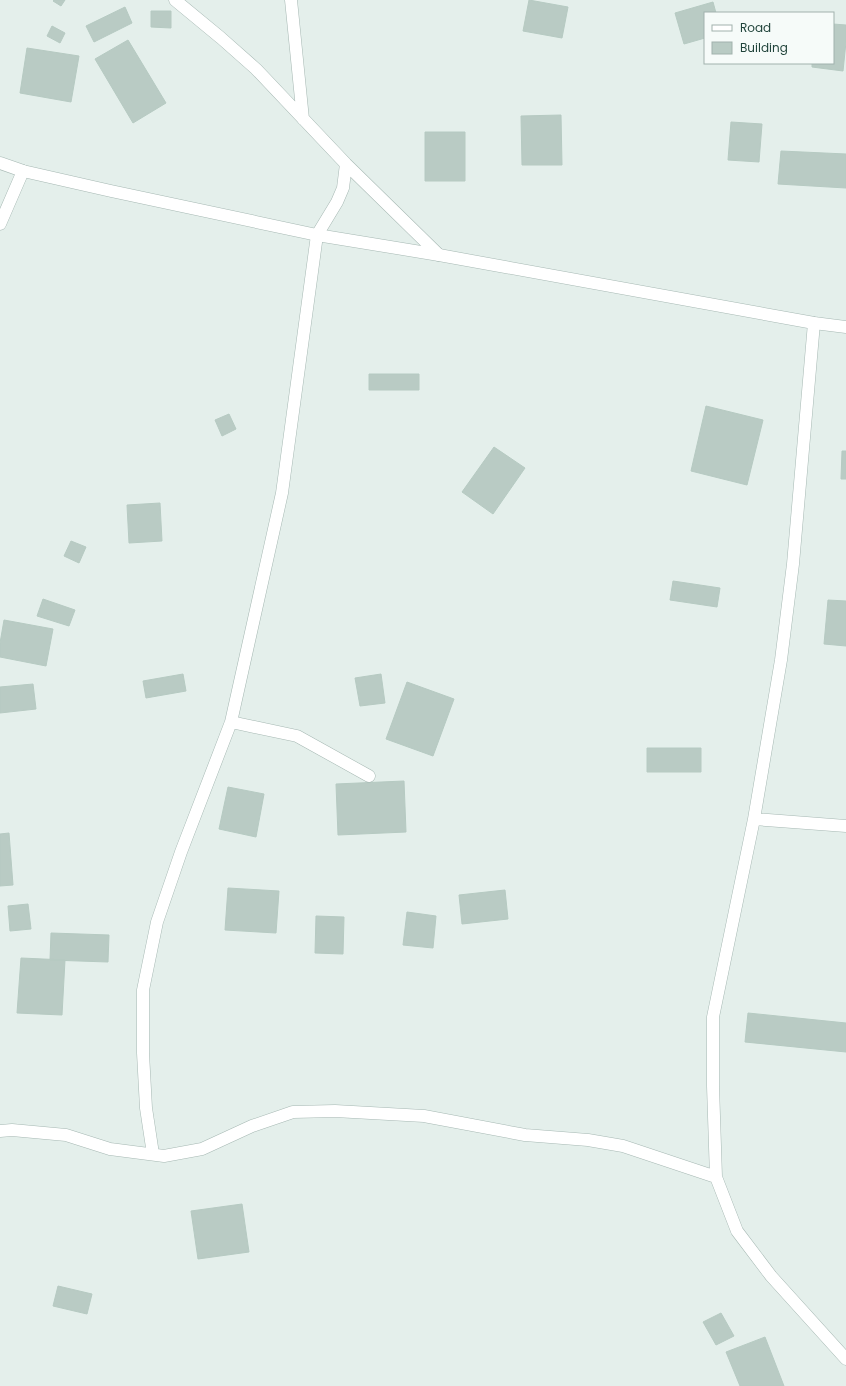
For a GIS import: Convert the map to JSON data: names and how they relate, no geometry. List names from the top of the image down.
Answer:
{
  "legend": ["Road", "Building"]
}
